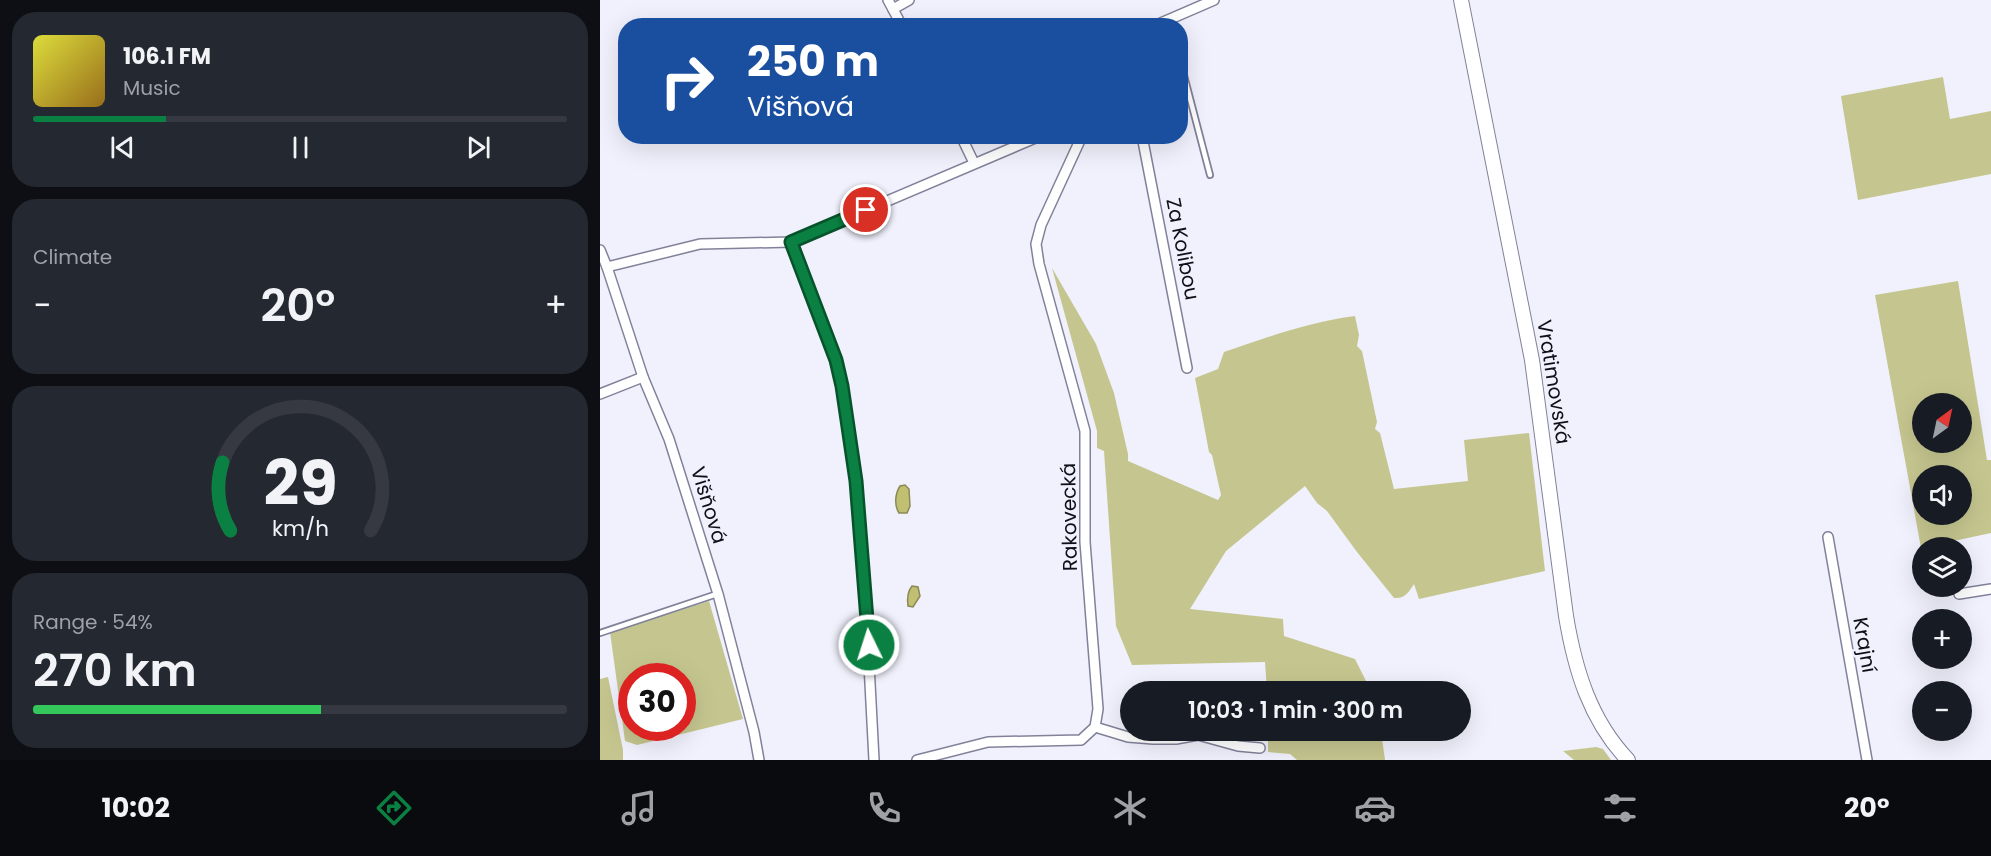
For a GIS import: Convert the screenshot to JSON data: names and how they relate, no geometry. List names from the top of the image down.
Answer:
{
  "streets": {
    "main road": ["Vratimovská"],
    "street": [
      "Za Kolibou",
      "Višňová",
      "Rakovecká",
      "Krajní"
    ]
  },
  "north": "top right",
  "page": {
    "turn": ["250 m", "Višňová"],
    "song": ["106.1 FM", "Music"],
    "tile": [
      "Climate",
      ["Range · 54%", "270 km"]
    ],
    "heat": ["−", "20°", "+"],
    "map_buttons": ["+", "−"],
    "limit": "30",
    "trip": "10:03 · 1 min · 300 m",
    "tabs": ["10:02", "20°"],
    "gauge": ["29", "km/h"]
  }
}
